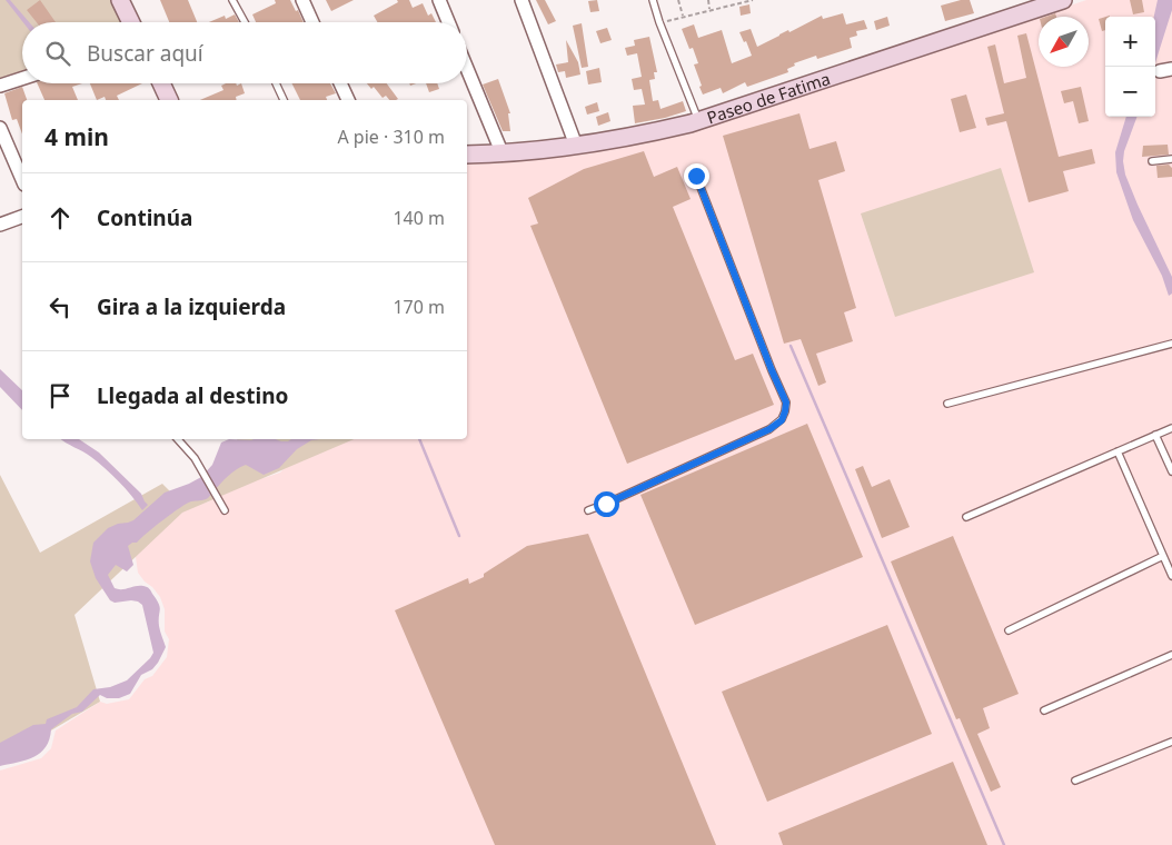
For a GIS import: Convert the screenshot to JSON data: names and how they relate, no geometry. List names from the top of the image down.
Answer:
{
  "streets": {
    "street": ["Paseo de Fatima"]
  },
  "north": "bottom left",
  "page": {
    "map_buttons": ["+", "−"],
    "search": "Buscar aquí",
    "heading": ["4 min", "A pie · 310 m"],
    "list": [
      ["Continúa", "140 m"],
      ["Gira a la izquierda", "170 m"],
      "Llegada al destino"
    ]
  }
}
